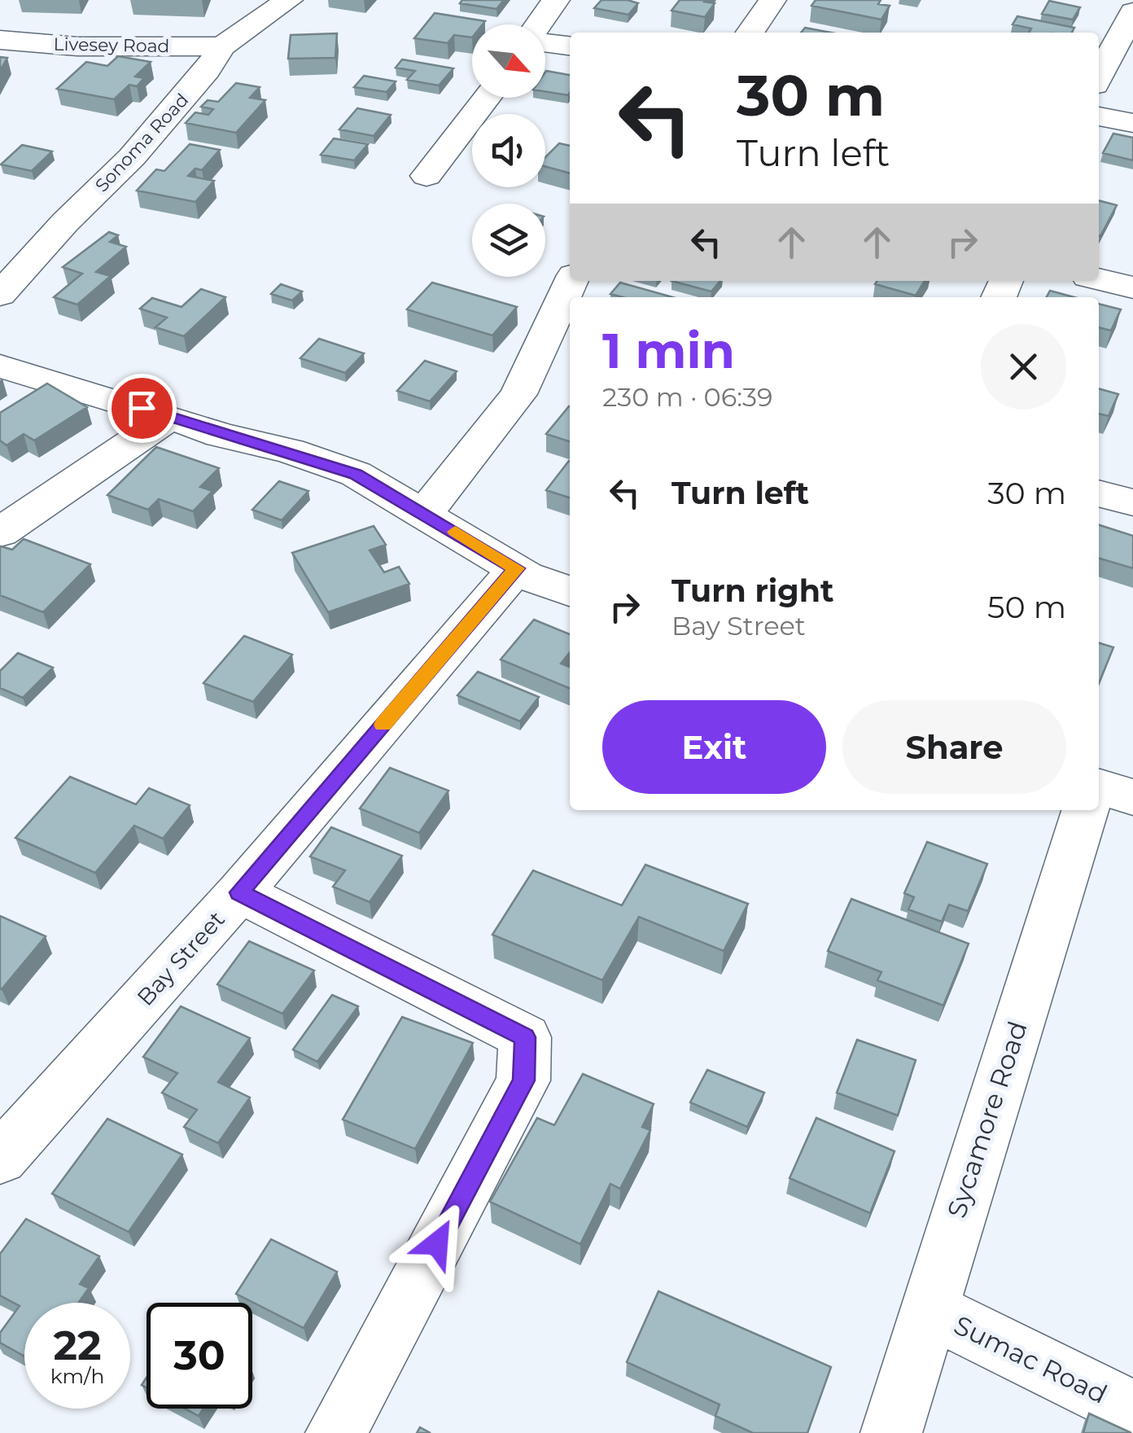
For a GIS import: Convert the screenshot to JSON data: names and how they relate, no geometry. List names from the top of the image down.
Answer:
{
  "streets": {
    "street": [
      "Livesey Road",
      "Sonoma Road",
      "Bay Street",
      "Sycamore Road",
      "Sumac Road"
    ]
  },
  "crossings": [
    ["Livesey Road", "Sonoma Road"],
    ["Sycamore Road", "Sumac Road"]
  ],
  "north": "bottom right",
  "page": {
    "turn": ["30 m", "Turn left"],
    "heading": ["1 min", "230 m · 06:39"],
    "list": [
      {
        "name": "Turn left",
        "value": "30 m"
      },
      {
        "name": "Turn right",
        "note": "Bay Street",
        "value": "50 m"
      }
    ],
    "buttons": ["Exit", "Share"],
    "speed": "22 km/h",
    "limit": "30"
  }
}
